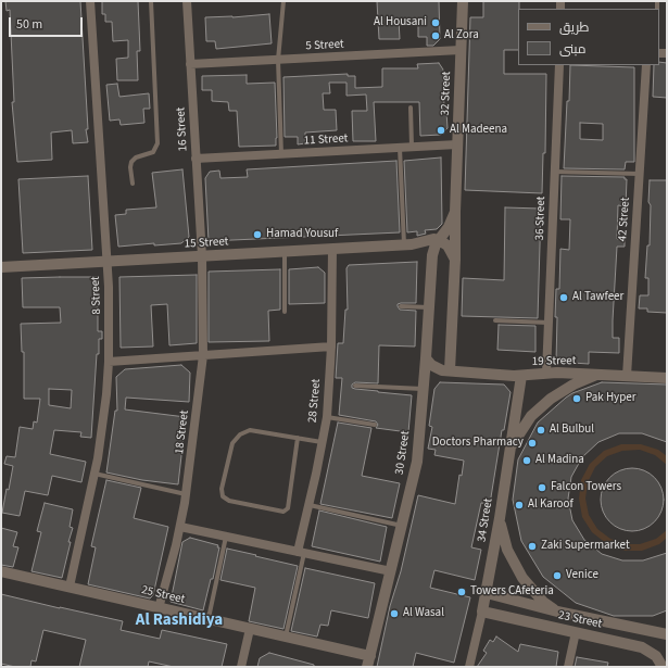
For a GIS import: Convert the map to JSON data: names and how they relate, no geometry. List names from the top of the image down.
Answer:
{
  "streets": {
    "street": [
      "5 Street",
      "32 Street",
      "16 Street",
      "11 Street",
      "36 Street",
      "42 Street",
      "15 Street",
      "8 Street",
      "19 Street",
      "28 Street",
      "18 Street",
      "30 Street",
      "34 Street",
      "25 Street",
      "23 Street"
    ]
  },
  "crossings": [
    ["5 Street", "32 Street"],
    ["5 Street", "16 Street"],
    ["32 Street", "11 Street"],
    ["32 Street", "15 Street"],
    ["32 Street", "30 Street"],
    ["16 Street", "11 Street"],
    ["16 Street", "15 Street"],
    ["16 Street", "18 Street"],
    ["36 Street", "19 Street"],
    ["42 Street", "19 Street"],
    ["15 Street", "8 Street"],
    ["15 Street", "28 Street"],
    ["15 Street", "18 Street"],
    ["15 Street", "30 Street"],
    ["8 Street", "25 Street"],
    ["19 Street", "34 Street"],
    ["18 Street", "25 Street"],
    ["30 Street", "25 Street"],
    ["34 Street", "23 Street"]
  ],
  "districts": ["Al Rashidiya"],
  "places": [
    "Al Housani",
    "Al Zora",
    "Al Madeena",
    "Hamad Yousuf",
    "Al Tawfeer",
    "Pak Hyper",
    "Al Bulbul",
    "Doctors Pharmacy",
    "Al Madina",
    "Falcon Towers",
    "Al Karoof",
    "Zaki Supermarket",
    "Venice",
    "Towers CAfeteria",
    "Al Wasal"
  ],
  "legend": ["طريق", "مبنى"],
  "scale_bar": "50 m"
}
